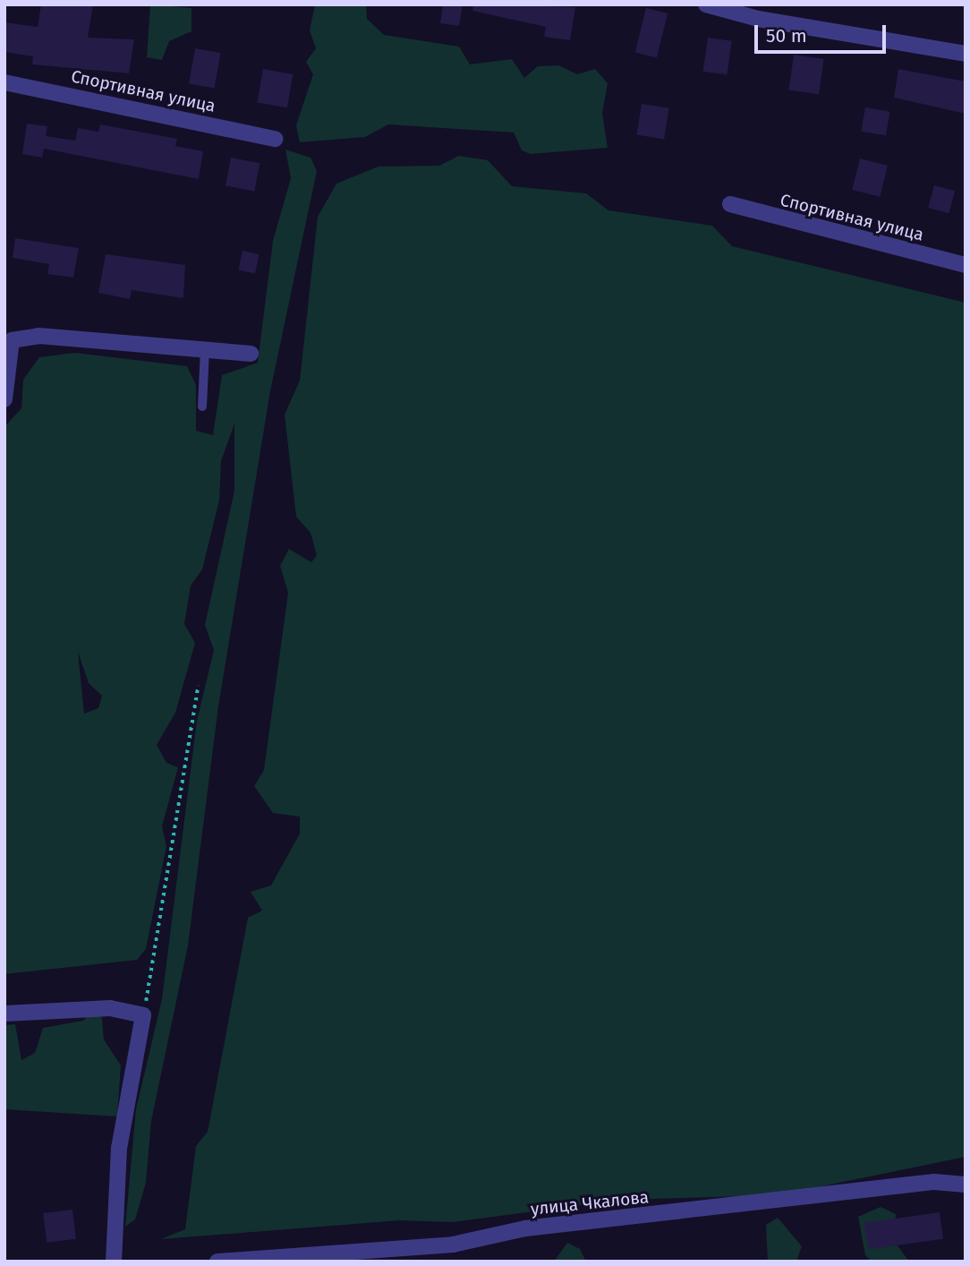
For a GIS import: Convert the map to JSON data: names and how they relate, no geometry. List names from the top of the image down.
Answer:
{
  "streets": {
    "street": ["Спортивная улица", "улица Чкалова"]
  },
  "scale_bar": "50 m"
}
